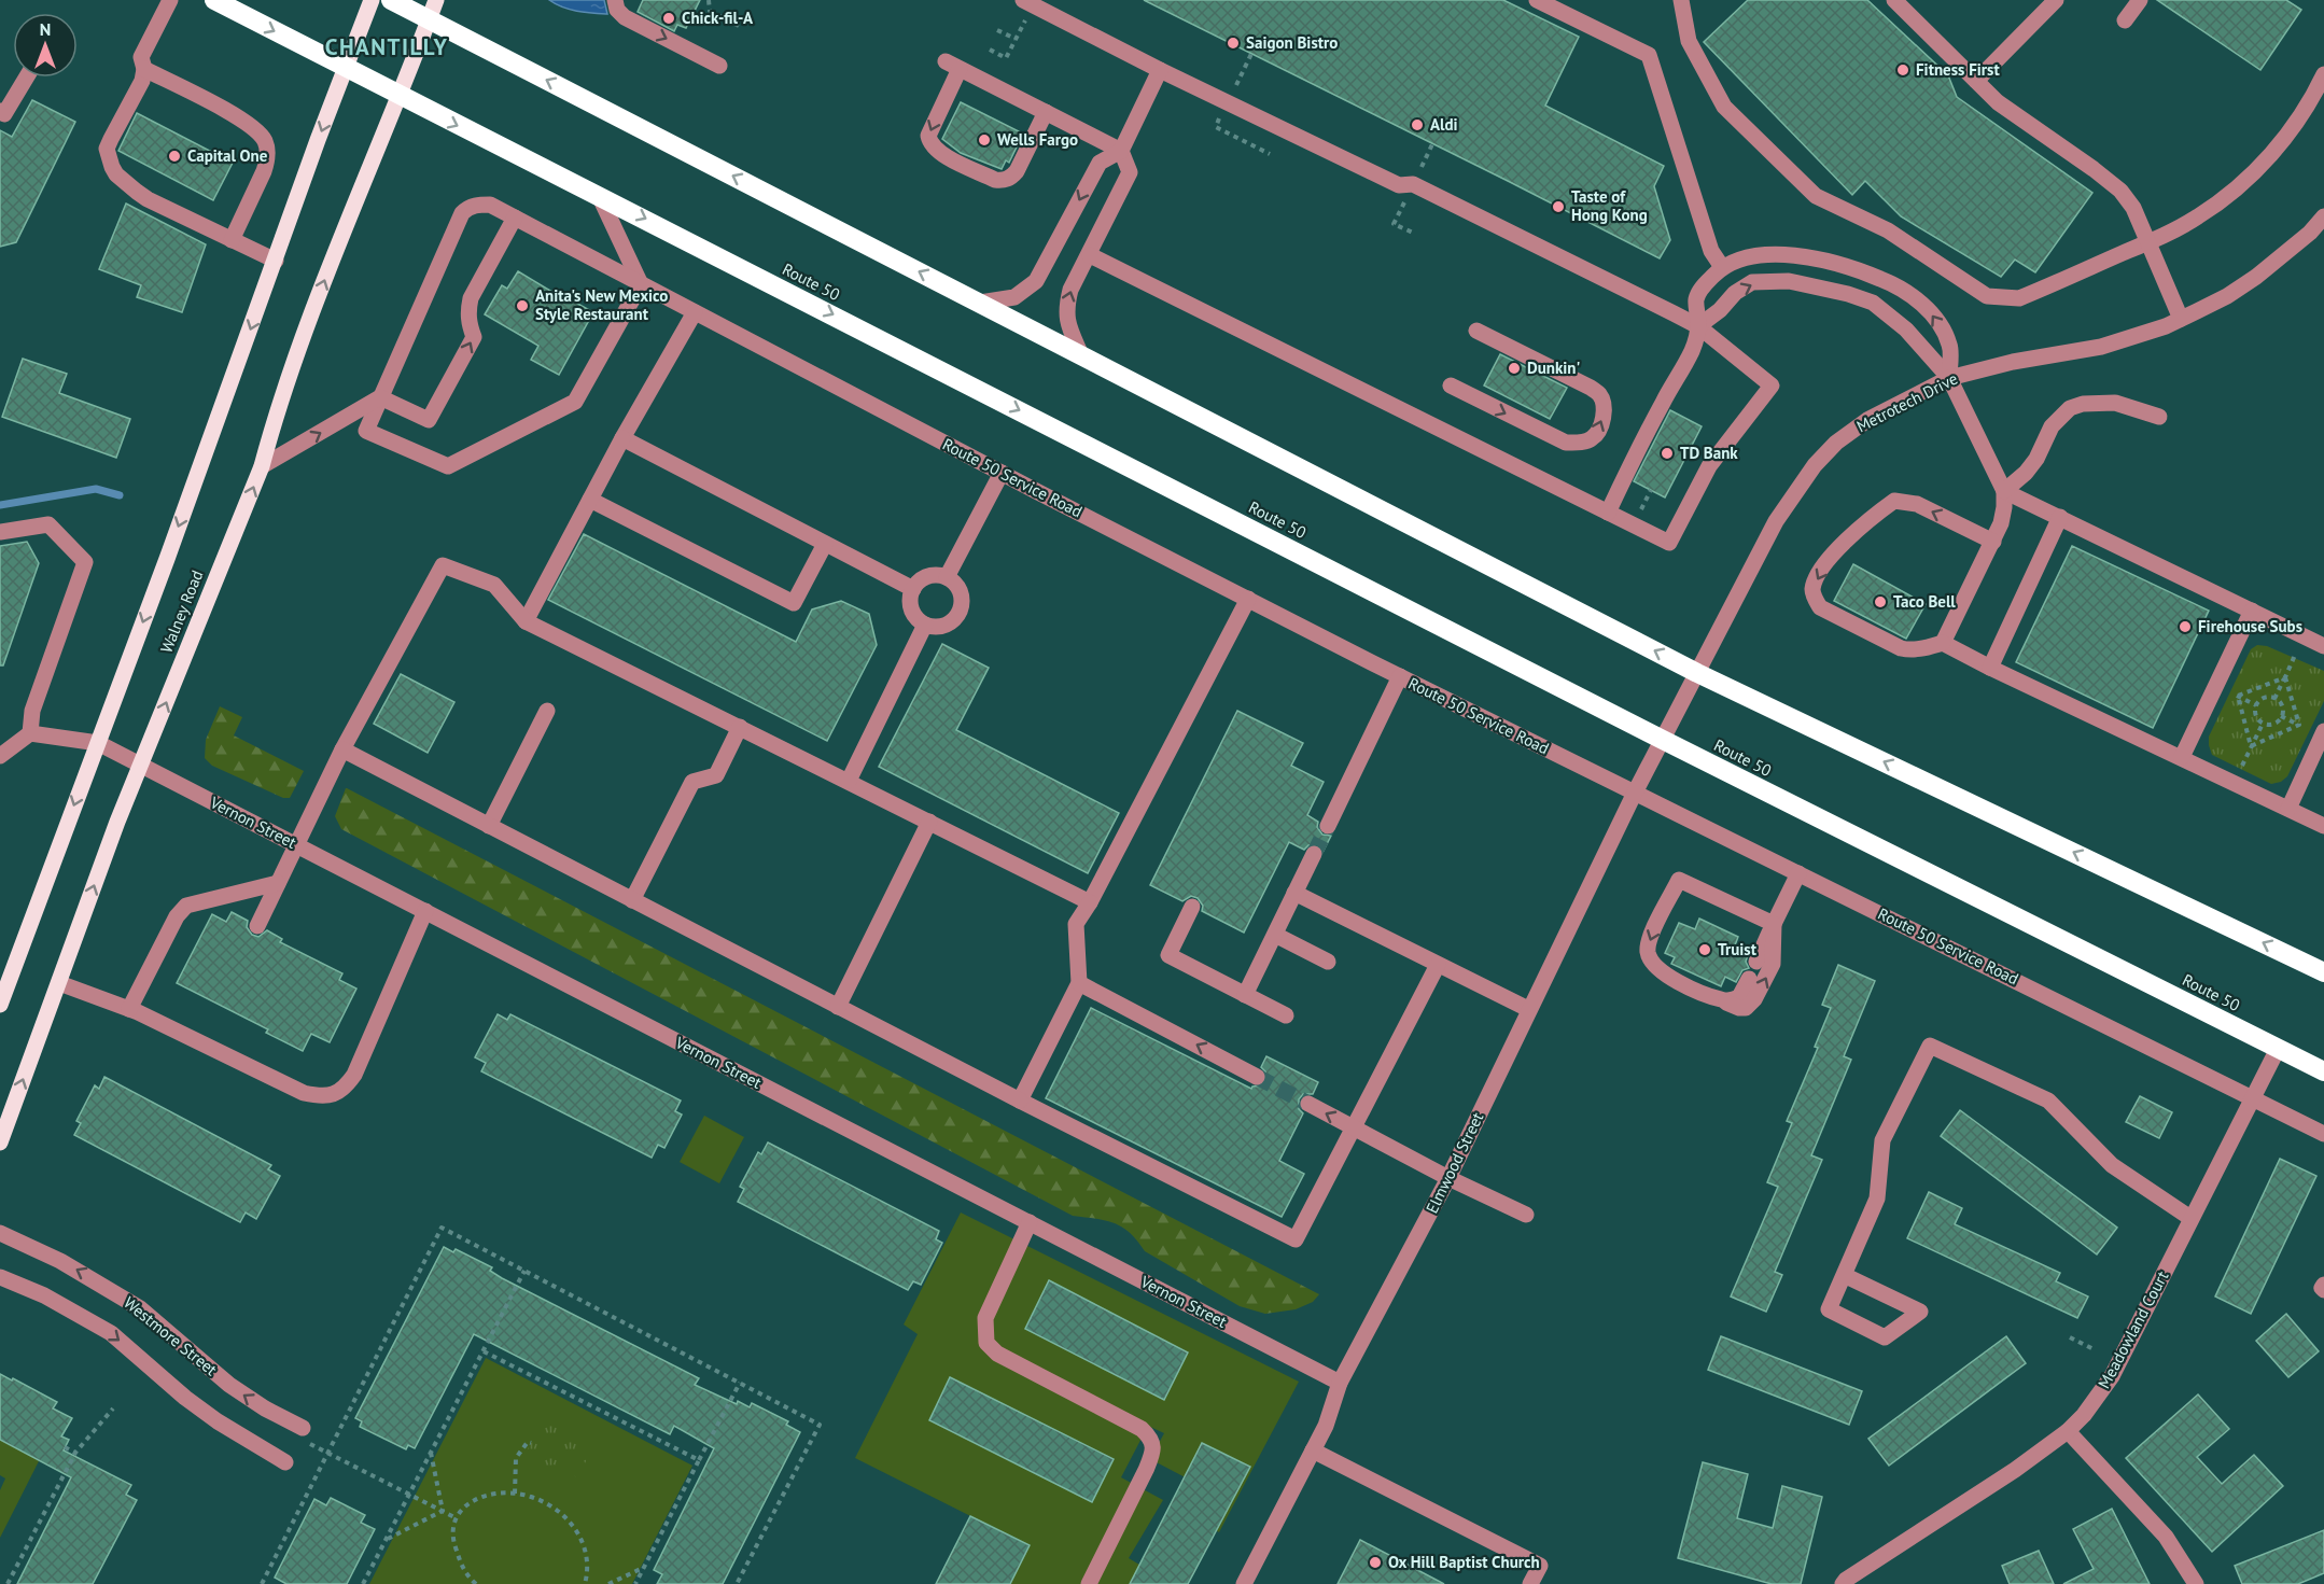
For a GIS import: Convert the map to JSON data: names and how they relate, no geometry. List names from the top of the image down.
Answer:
{
  "streets": {
    "highway": ["Route 50"],
    "main road": ["Walney Road"],
    "street": [
      "Metrotech Drive",
      "Route 50 Service Road",
      "Vernon Street",
      "Elmwood Street",
      "Meadowland Court",
      "Westmore Street"
    ]
  },
  "crossings": [
    ["Route 50", "Metrotech Drive"],
    ["Route 50", "Walney Road"],
    ["Route 50", "Elmwood Street"],
    ["Route 50", "Meadowland Court"],
    ["Metrotech Drive", "Elmwood Street"],
    ["Route 50 Service Road", "Elmwood Street"],
    ["Route 50 Service Road", "Meadowland Court"],
    ["Walney Road", "Vernon Street"],
    ["Vernon Street", "Elmwood Street"]
  ],
  "districts": ["CHANTILLY"],
  "places": [
    "Chick-fil-A",
    "Saigon Bistro",
    "Fitness First",
    "Aldi",
    "Wells Fargo",
    "Capital One",
    "Taste of Hong Kong",
    "Anita's New Mexico Style Restaurant",
    "Dunkin'",
    "TD Bank",
    "Taco Bell",
    "Firehouse Subs",
    "Truist",
    "Ox Hill Baptist Church"
  ],
  "north": "top"
}
